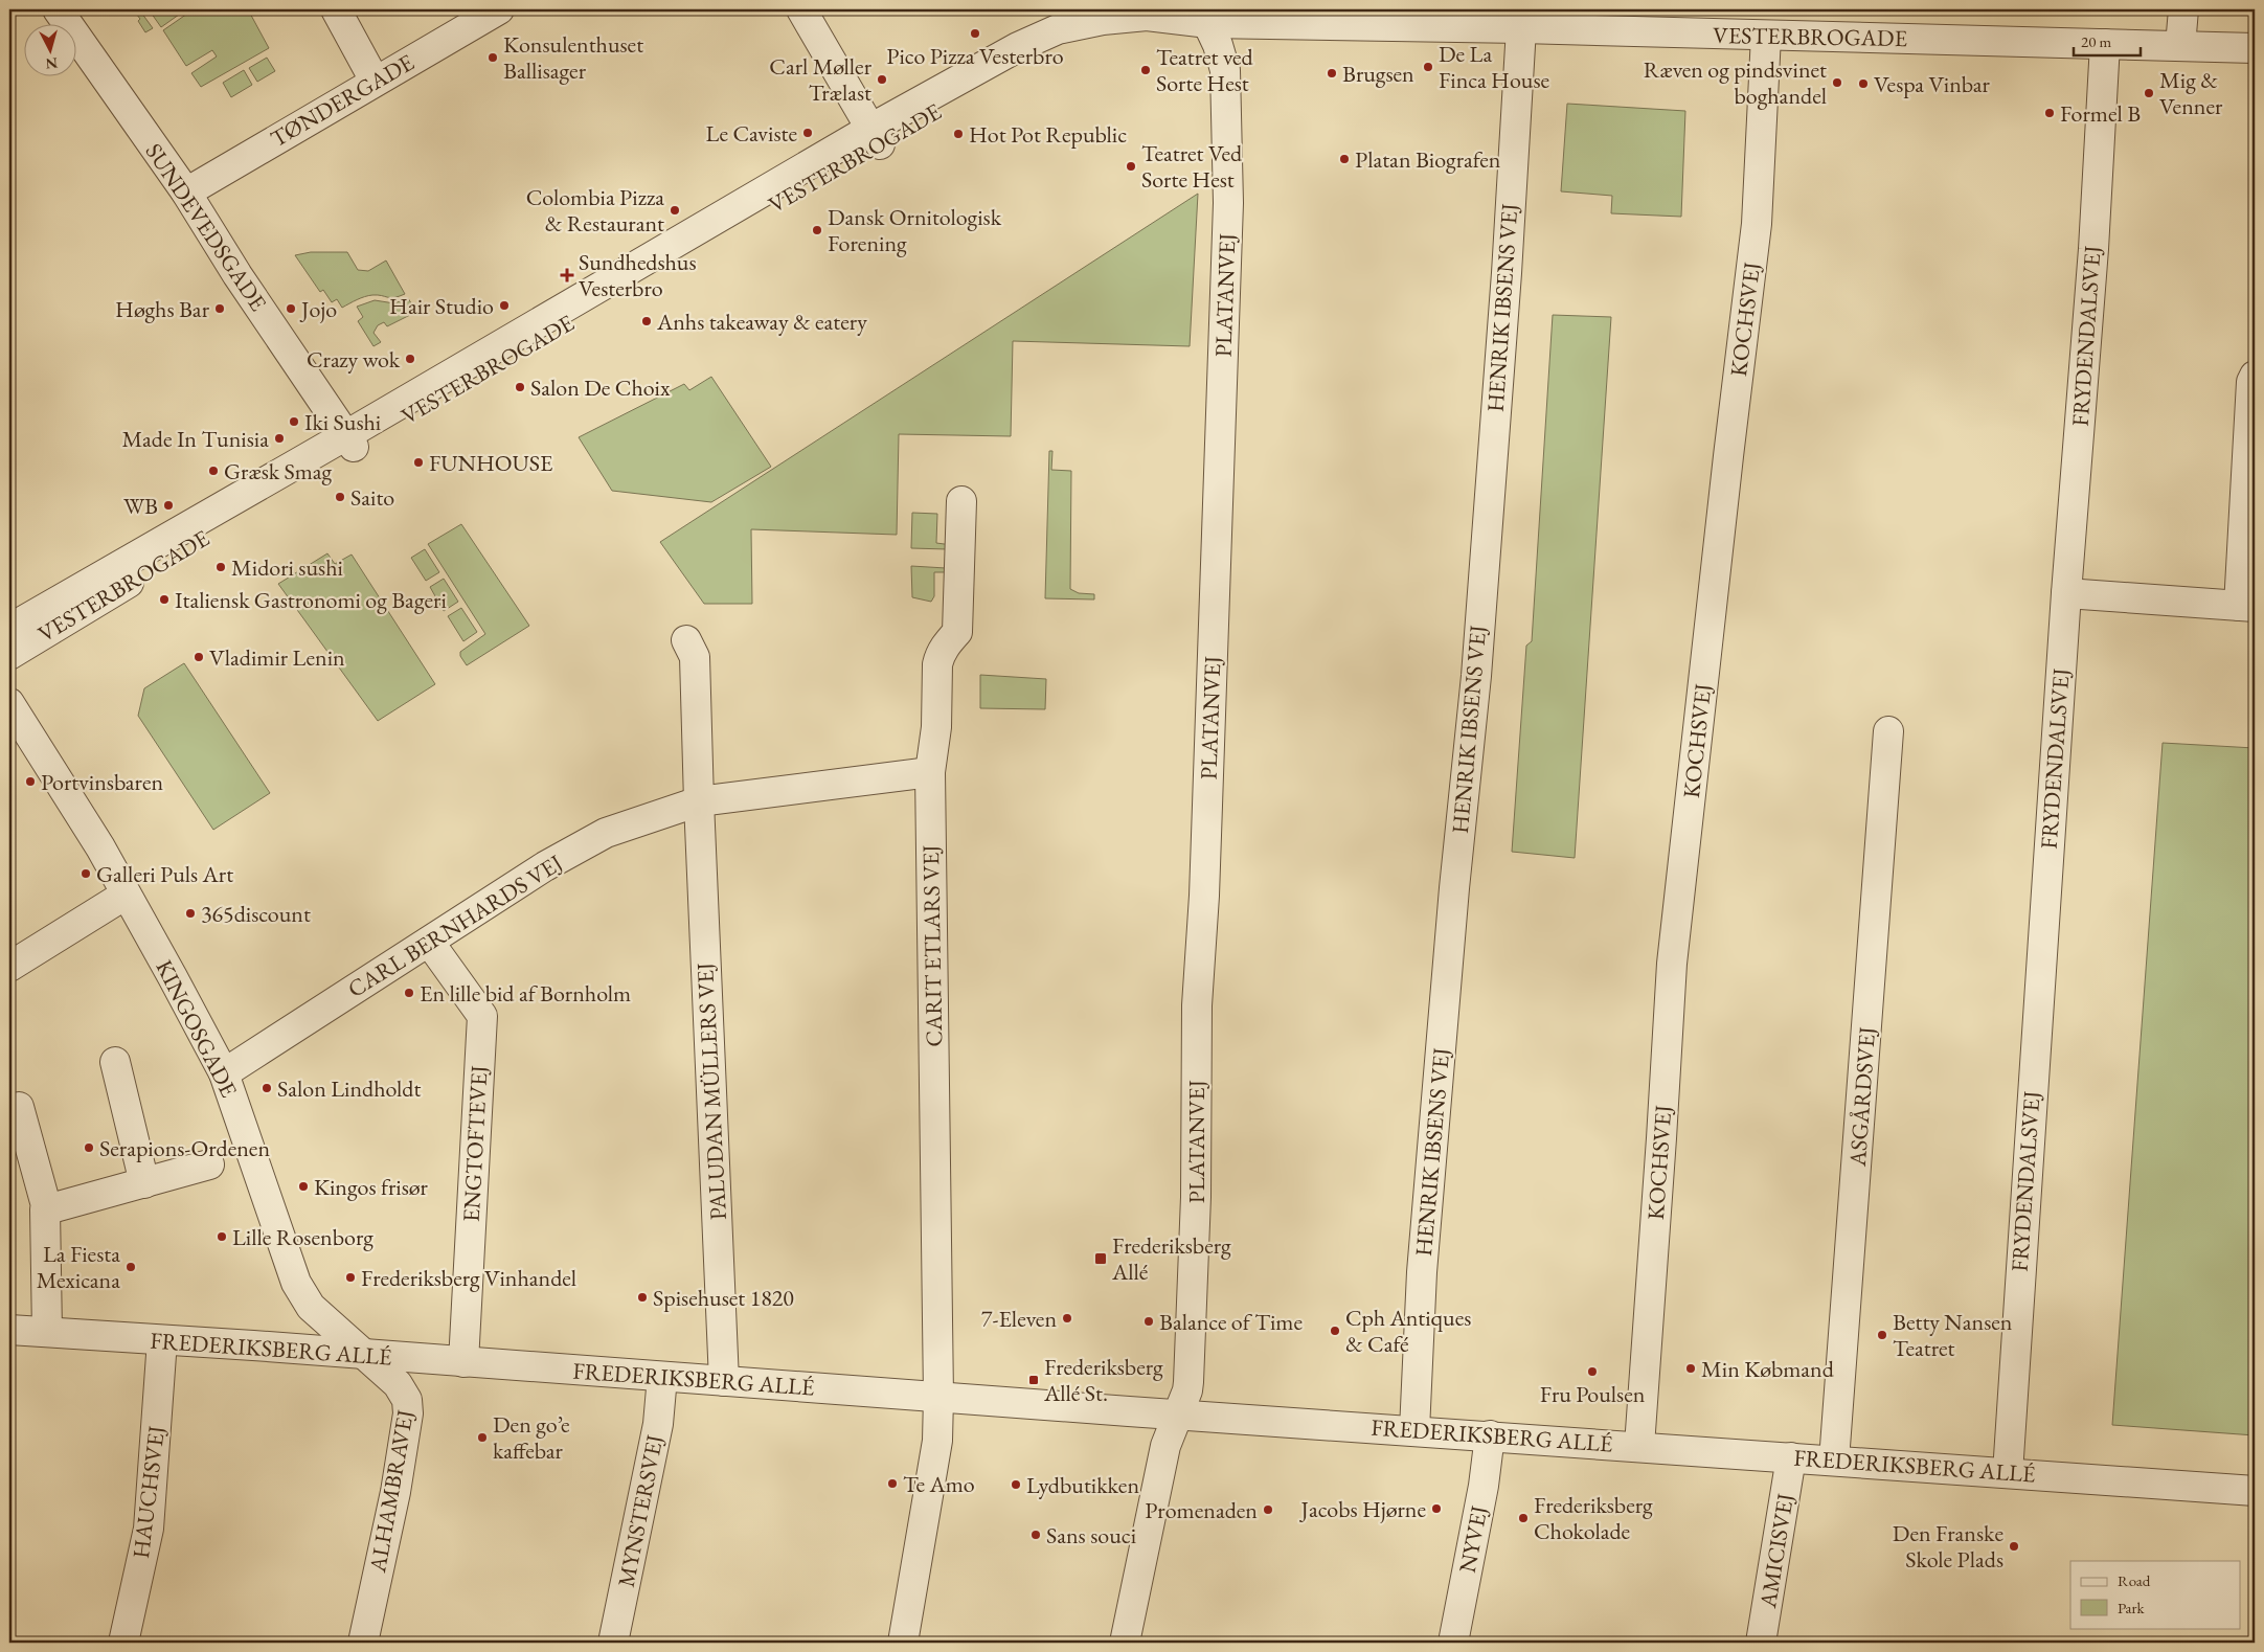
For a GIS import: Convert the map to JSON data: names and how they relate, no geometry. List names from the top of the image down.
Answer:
{
  "streets": {
    "street": [
      "VESTERBROGADE",
      "TØNDERGADE",
      "SUNDEVEDSGADE",
      "PLATANVEJ",
      "HENRIK IBSENS VEJ",
      "KOCHSVEJ",
      "FRYDENDALSVEJ",
      "CARL BERNHARDS VEJ",
      "CARIT ETLARS VEJ",
      "KINGOSGADE",
      "PALUDAN MÜLLERS VEJ",
      "ASGÅRDSVEJ",
      "ENGTOFTEVEJ",
      "FREDERIKSBERG ALLÉ",
      "ALHAMBRAVEJ",
      "HAUCHSVEJ",
      "MYNSTERSVEJ",
      "NYVEJ",
      "AMICISVEJ"
    ]
  },
  "crossings": [
    ["VESTERBROGADE", "SUNDEVEDSGADE"],
    ["VESTERBROGADE", "PLATANVEJ"],
    ["VESTERBROGADE", "HENRIK IBSENS VEJ"],
    ["VESTERBROGADE", "KOCHSVEJ"],
    ["VESTERBROGADE", "FRYDENDALSVEJ"],
    ["TØNDERGADE", "SUNDEVEDSGADE"],
    ["PLATANVEJ", "FREDERIKSBERG ALLÉ"],
    ["HENRIK IBSENS VEJ", "FREDERIKSBERG ALLÉ"],
    ["KOCHSVEJ", "FREDERIKSBERG ALLÉ"],
    ["FRYDENDALSVEJ", "FREDERIKSBERG ALLÉ"],
    ["CARL BERNHARDS VEJ", "CARIT ETLARS VEJ"],
    ["CARL BERNHARDS VEJ", "KINGOSGADE"],
    ["CARL BERNHARDS VEJ", "PALUDAN MÜLLERS VEJ"],
    ["CARL BERNHARDS VEJ", "ENGTOFTEVEJ"],
    ["CARIT ETLARS VEJ", "FREDERIKSBERG ALLÉ"],
    ["KINGOSGADE", "FREDERIKSBERG ALLÉ"],
    ["KINGOSGADE", "ALHAMBRAVEJ"],
    ["PALUDAN MÜLLERS VEJ", "FREDERIKSBERG ALLÉ"],
    ["ASGÅRDSVEJ", "FREDERIKSBERG ALLÉ"],
    ["ENGTOFTEVEJ", "FREDERIKSBERG ALLÉ"],
    ["FREDERIKSBERG ALLÉ", "ALHAMBRAVEJ"],
    ["FREDERIKSBERG ALLÉ", "HAUCHSVEJ"],
    ["FREDERIKSBERG ALLÉ", "MYNSTERSVEJ"],
    ["FREDERIKSBERG ALLÉ", "NYVEJ"],
    ["FREDERIKSBERG ALLÉ", "AMICISVEJ"]
  ],
  "places": {
    "other": [
      "Pico Pizza Vesterbro",
      "Konsulenthuset Ballisager",
      "De La Finca House",
      "Teatret ved Sorte Hest",
      "Brugsen",
      "Carl Møller Trælast",
      "Ræven og pindsvinet boghandel",
      "Vespa Vinbar",
      "Mig & Venner",
      "Formel B",
      "Le Caviste",
      "Hot Pot Republic",
      "Platan Biografen",
      "Teatret Ved Sorte Hest",
      "Colombia Pizza & Restaurant",
      "Dansk Ornitologisk Forening",
      "Hair Studio",
      "Høghs Bar",
      "Jojo",
      "Anhs takeaway & eatery",
      "Crazy wok",
      "Salon De Choix",
      "Iki Sushi",
      "Made In Tunisia",
      "FUNHOUSE",
      "Græsk Smag",
      "Saito",
      "WB",
      "Midori sushi",
      "Italiensk Gastronomi og Bageri",
      "Vladimir Lenin",
      "Portvinsbaren",
      "Galleri Puls Art",
      "365discount",
      "En lille bid af Bornholm",
      "Salon Lindholdt",
      "Serapions-Ordenen",
      "Kingos frisør",
      "Lille Rosenborg",
      "La Fiesta Mexicana",
      "Frederiksberg Vinhandel",
      "Spisehuset 1820",
      "7-Eleven",
      "Balance of Time",
      "Cph Antiques & Café",
      "Betty Nansen Teatret",
      "Min Købmand",
      "Fru Poulsen",
      "Den go’e kaffebar",
      "Te Amo",
      "Lydbutikken",
      "Jacobs Hjørne",
      "Promenaden",
      "Frederiksberg Chokolade",
      "Sans souci",
      "Den Franske Skole Plads"
    ],
    "health": ["Sundhedshus Vesterbro"],
    "transit": ["Frederiksberg Allé", "Frederiksberg Allé St."]
  },
  "legend": ["Road", "Park"],
  "scale_bar": "20 m",
  "north": "bottom"
}
